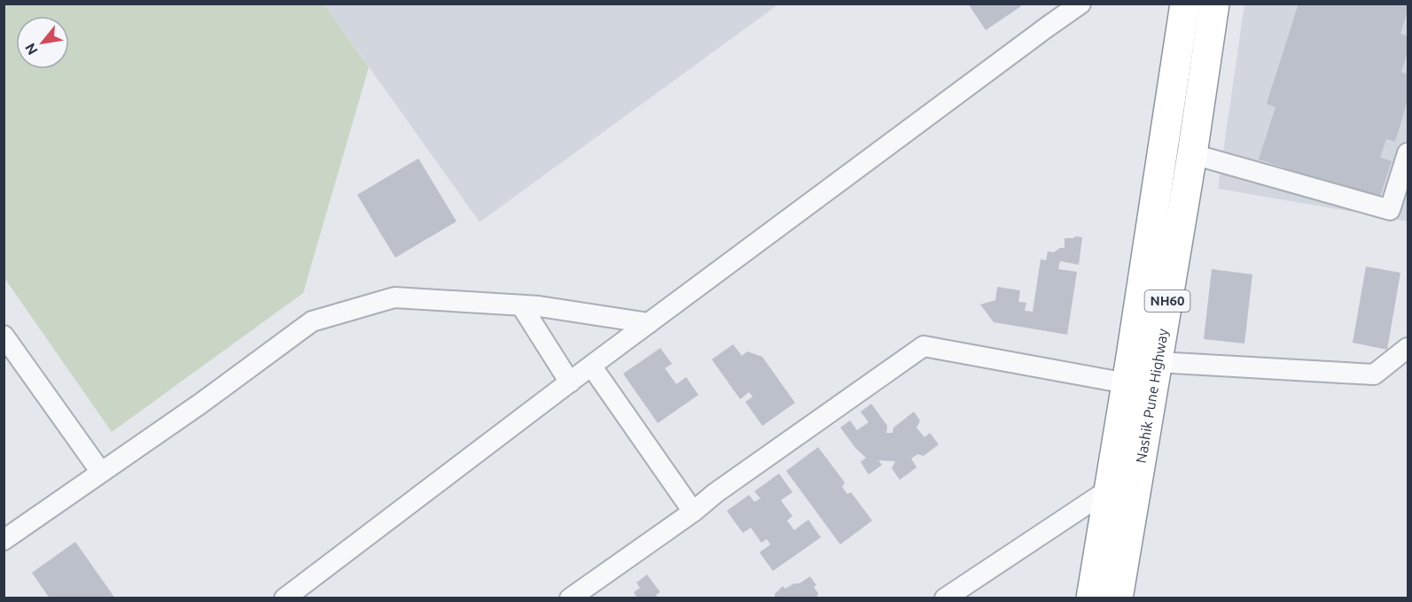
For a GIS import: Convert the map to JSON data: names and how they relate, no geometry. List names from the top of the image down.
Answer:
{
  "streets": {
    "highway": ["NH60", "Nashik Pune Highway"]
  },
  "north": "bottom left"
}
